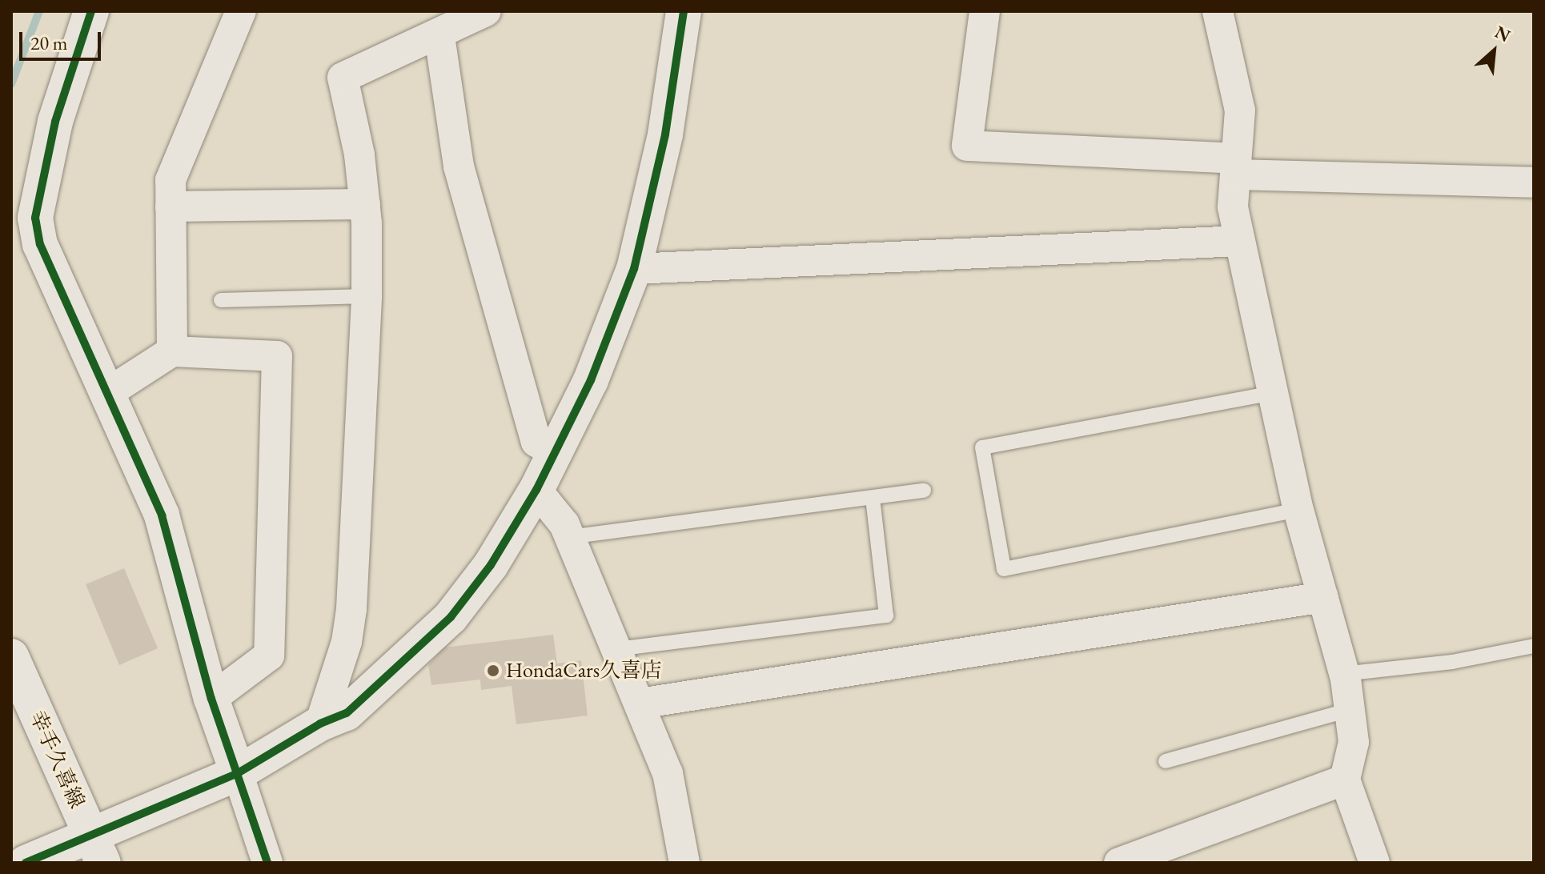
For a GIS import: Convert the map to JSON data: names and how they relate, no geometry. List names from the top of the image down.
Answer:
{
  "streets": {
    "street": ["幸手久喜線"]
  },
  "places": ["HondaCars久喜店"],
  "scale_bar": "20 m",
  "north": "top right"
}
